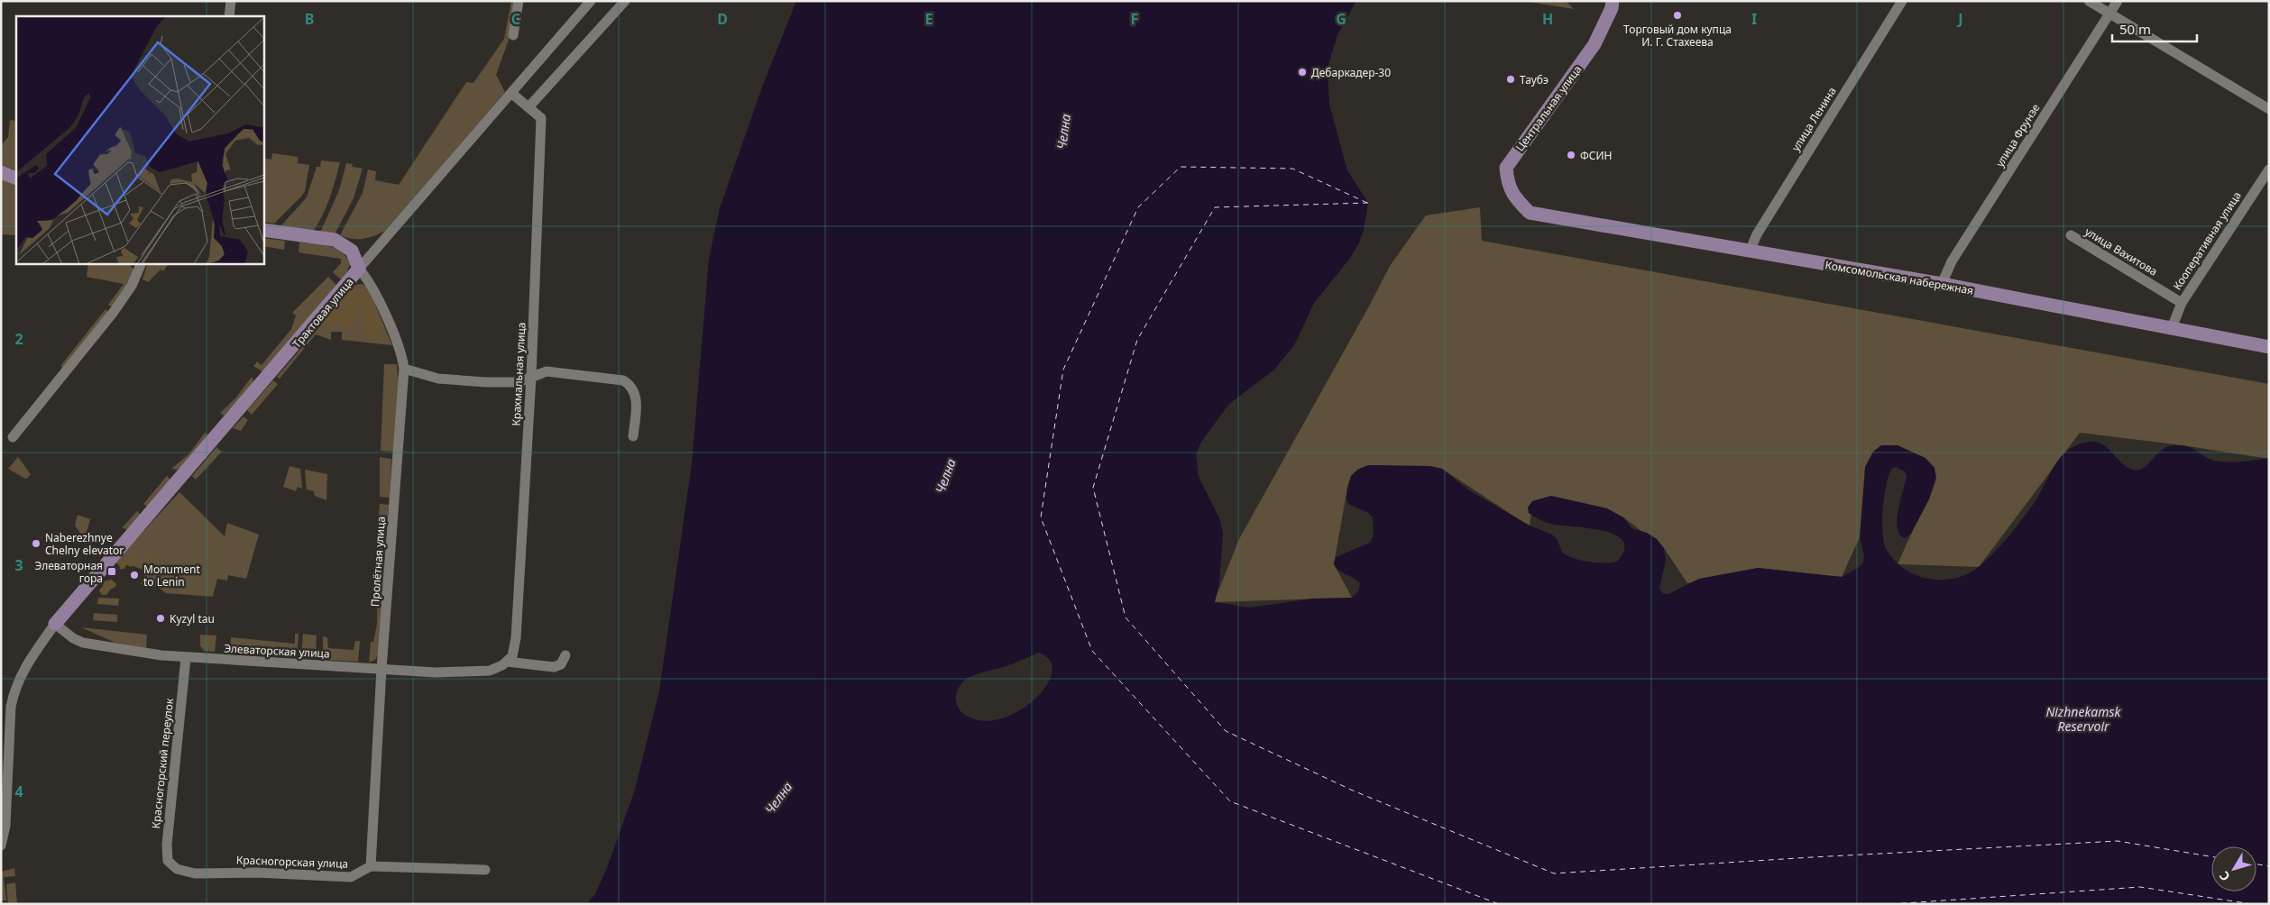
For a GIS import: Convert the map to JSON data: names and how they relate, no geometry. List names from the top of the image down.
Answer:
{
  "streets": {
    "street": [
      "Центральная улица",
      "улица Ленина",
      "улица Фрунзе",
      "Кооперативная улица",
      "улица Вахитова",
      "Комсомольская набережная",
      "Трактовая улица",
      "Крахмальная улица",
      "Пролётная улица",
      "Элеваторская улица",
      "Красногорский переулок",
      "Красногорская улица"
    ]
  },
  "crossings": [
    ["Центральная улица", "Комсомольская набережная"],
    ["улица Ленина", "Комсомольская набережная"],
    ["улица Фрунзе", "Комсомольская набережная"],
    ["Кооперативная улица", "улица Вахитова"],
    ["Кооперативная улица", "Комсомольская набережная"],
    ["Трактовая улица", "Крахмальная улица"],
    ["Трактовая улица", "Пролётная улица"],
    ["Трактовая улица", "Элеваторская улица"],
    ["Крахмальная улица", "Элеваторская улица"],
    ["Пролётная улица", "Элеваторская улица"],
    ["Пролётная улица", "Красногорская улица"],
    ["Элеваторская улица", "Красногорский переулок"],
    ["Красногорский переулок", "Красногорская улица"]
  ],
  "water": ["Челна", "Nizhnekamsk Reservoir"],
  "places": {
    "other": [
      "Торговый дом купца И. Г. Стахеева",
      "Дебаркадер-30",
      "Таубэ",
      "ФСИН",
      "Naberezhnye Chelny elevator",
      "Monument to Lenin",
      "Kyzyl tau"
    ],
    "transit": ["Элеваторная гора"]
  },
  "scale_bar": "50 m",
  "north": "bottom left",
  "grid": {
    "columns": [
      "B",
      "C",
      "D",
      "E",
      "F",
      "G",
      "H",
      "I",
      "J"
    ],
    "rows": ["2", "3", "4"]
  }
}
